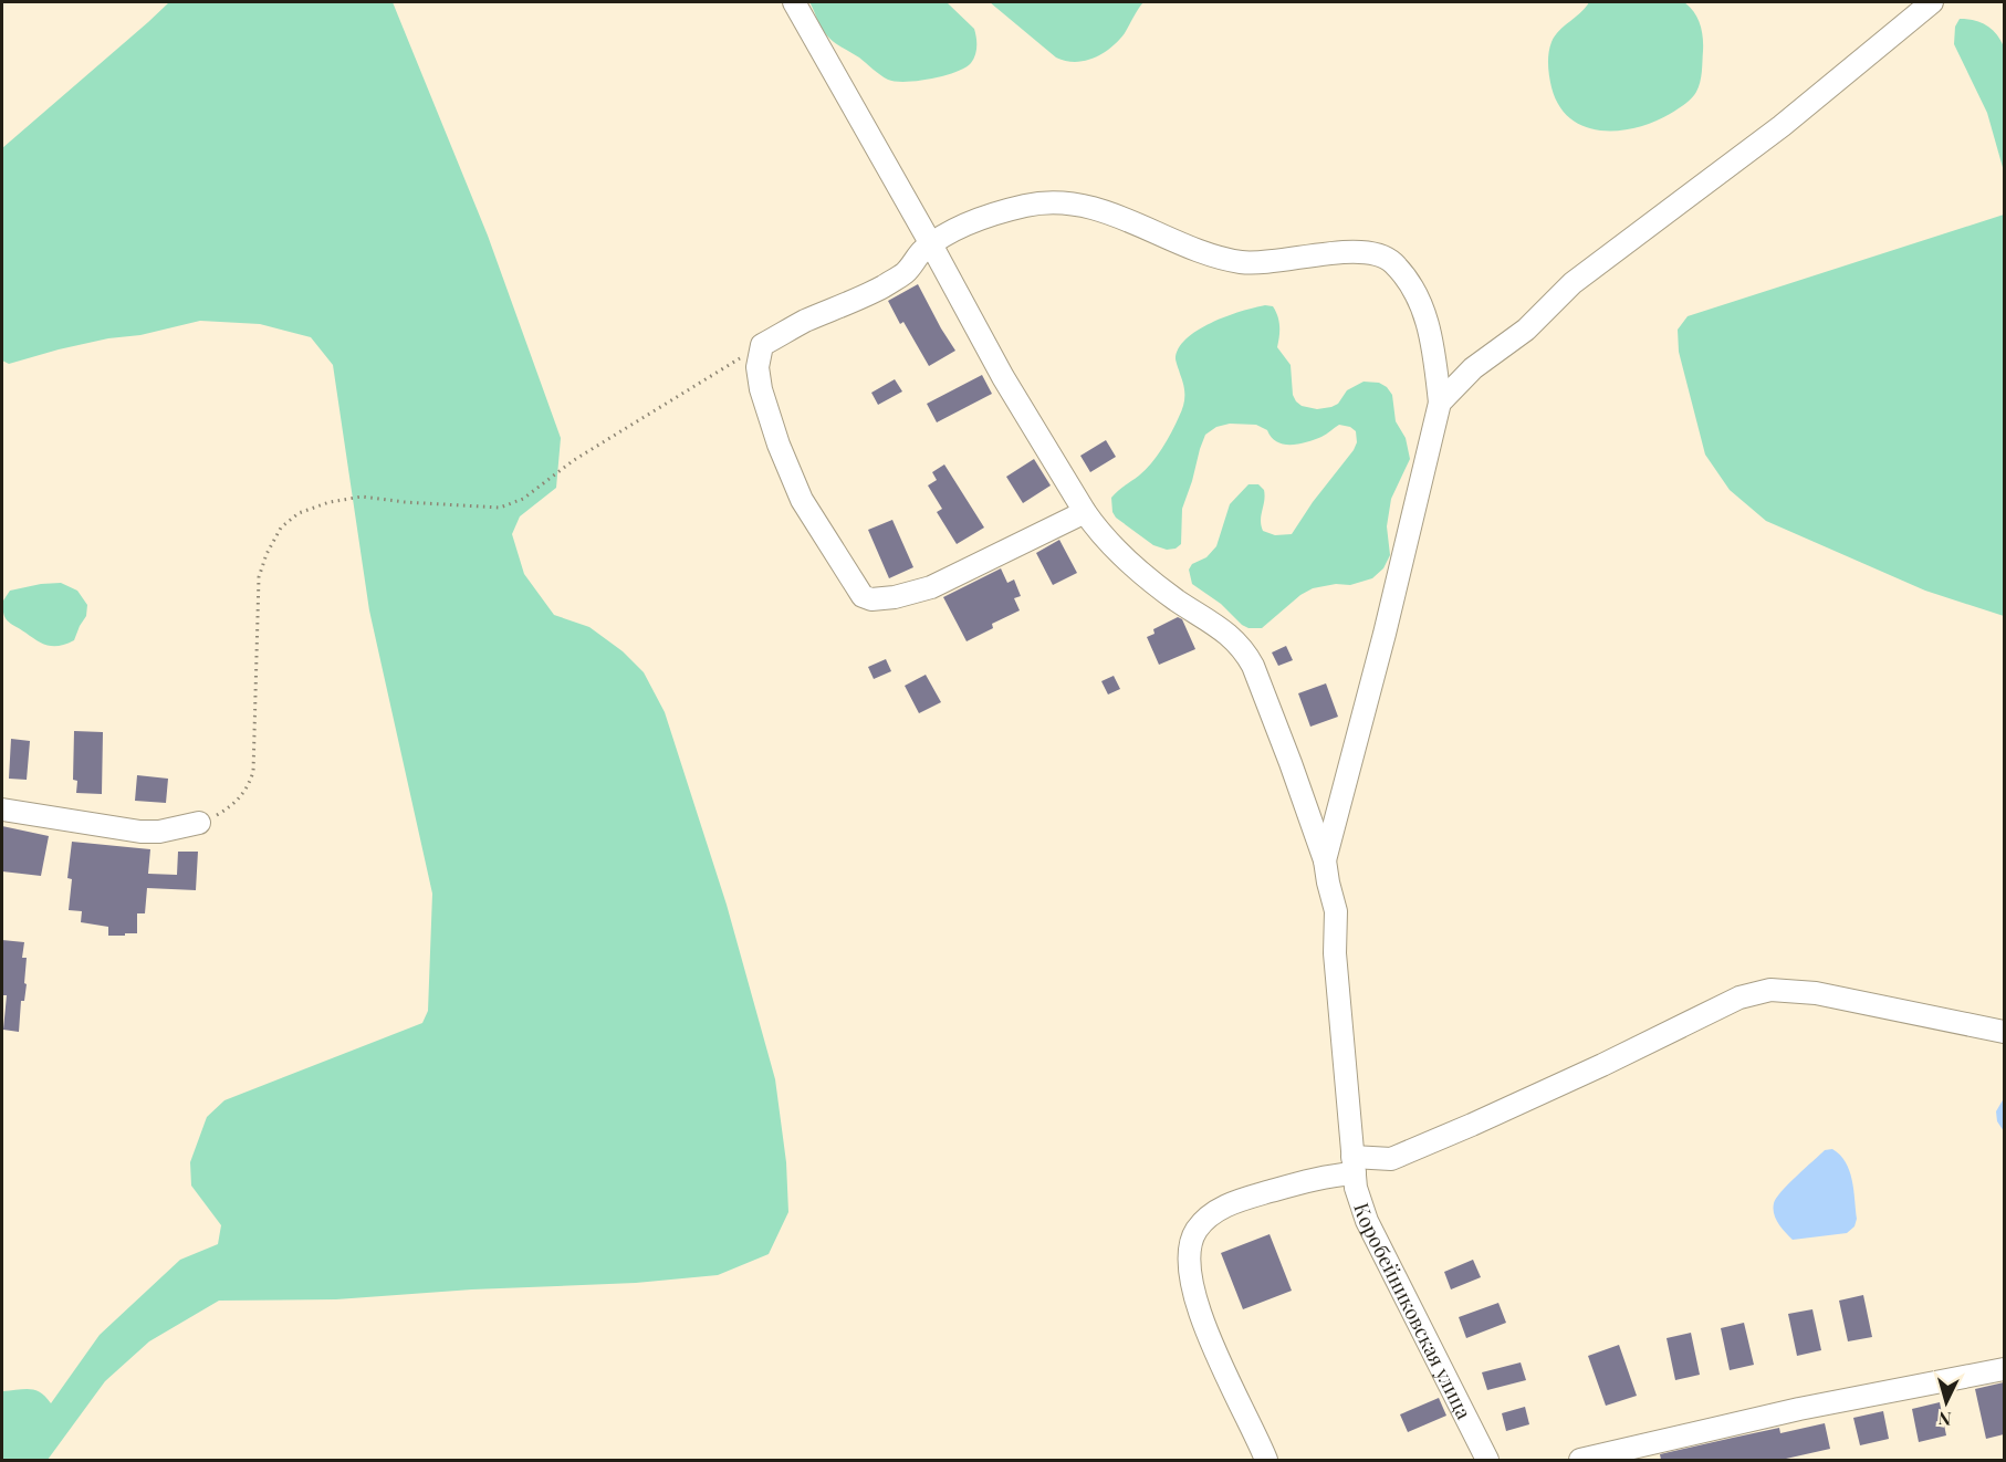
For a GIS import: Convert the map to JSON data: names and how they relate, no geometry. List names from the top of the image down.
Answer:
{
  "streets": {
    "street": ["Коробейниковская улица"]
  },
  "north": "bottom"
}
